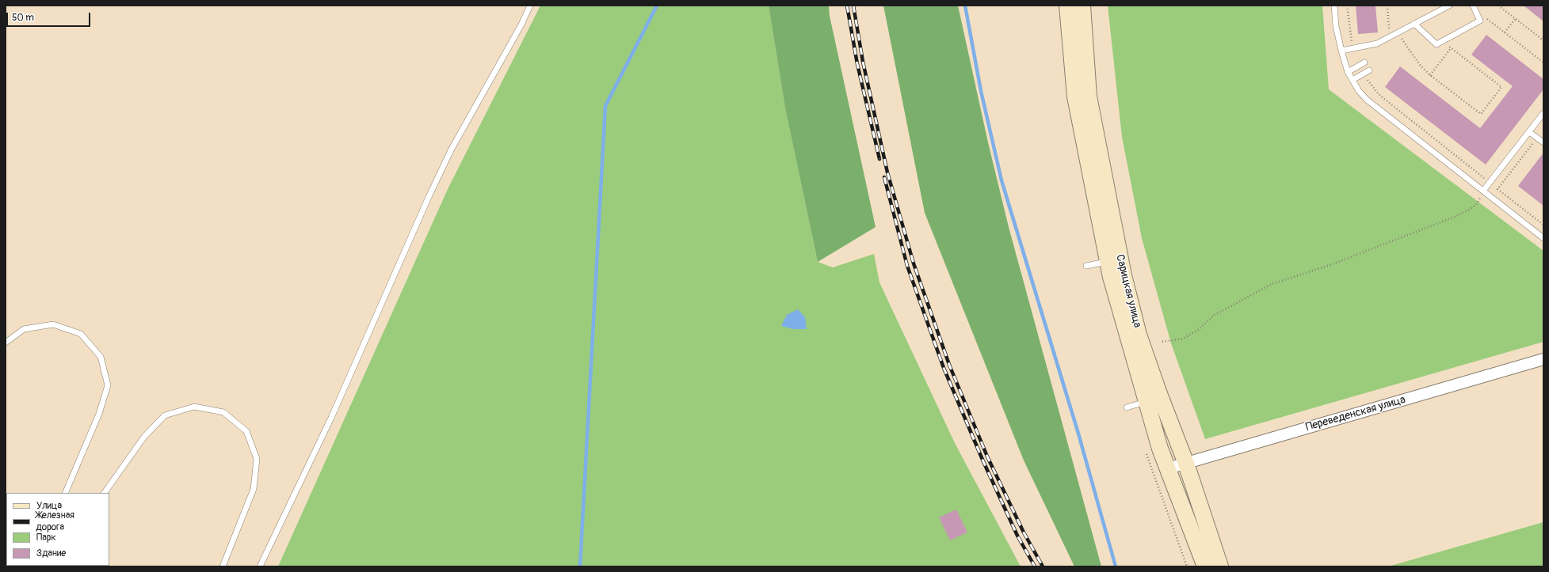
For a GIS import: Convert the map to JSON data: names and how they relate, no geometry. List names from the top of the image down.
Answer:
{
  "streets": {
    "street": ["Сарицкая улица", "Переведенская улица"]
  },
  "crossings": [
    ["Сарицкая улица", "Переведенская улица"]
  ],
  "legend": [
    "Улица",
    "Железная дорога",
    "Парк",
    "Здание"
  ],
  "scale_bar": "50 m"
}
